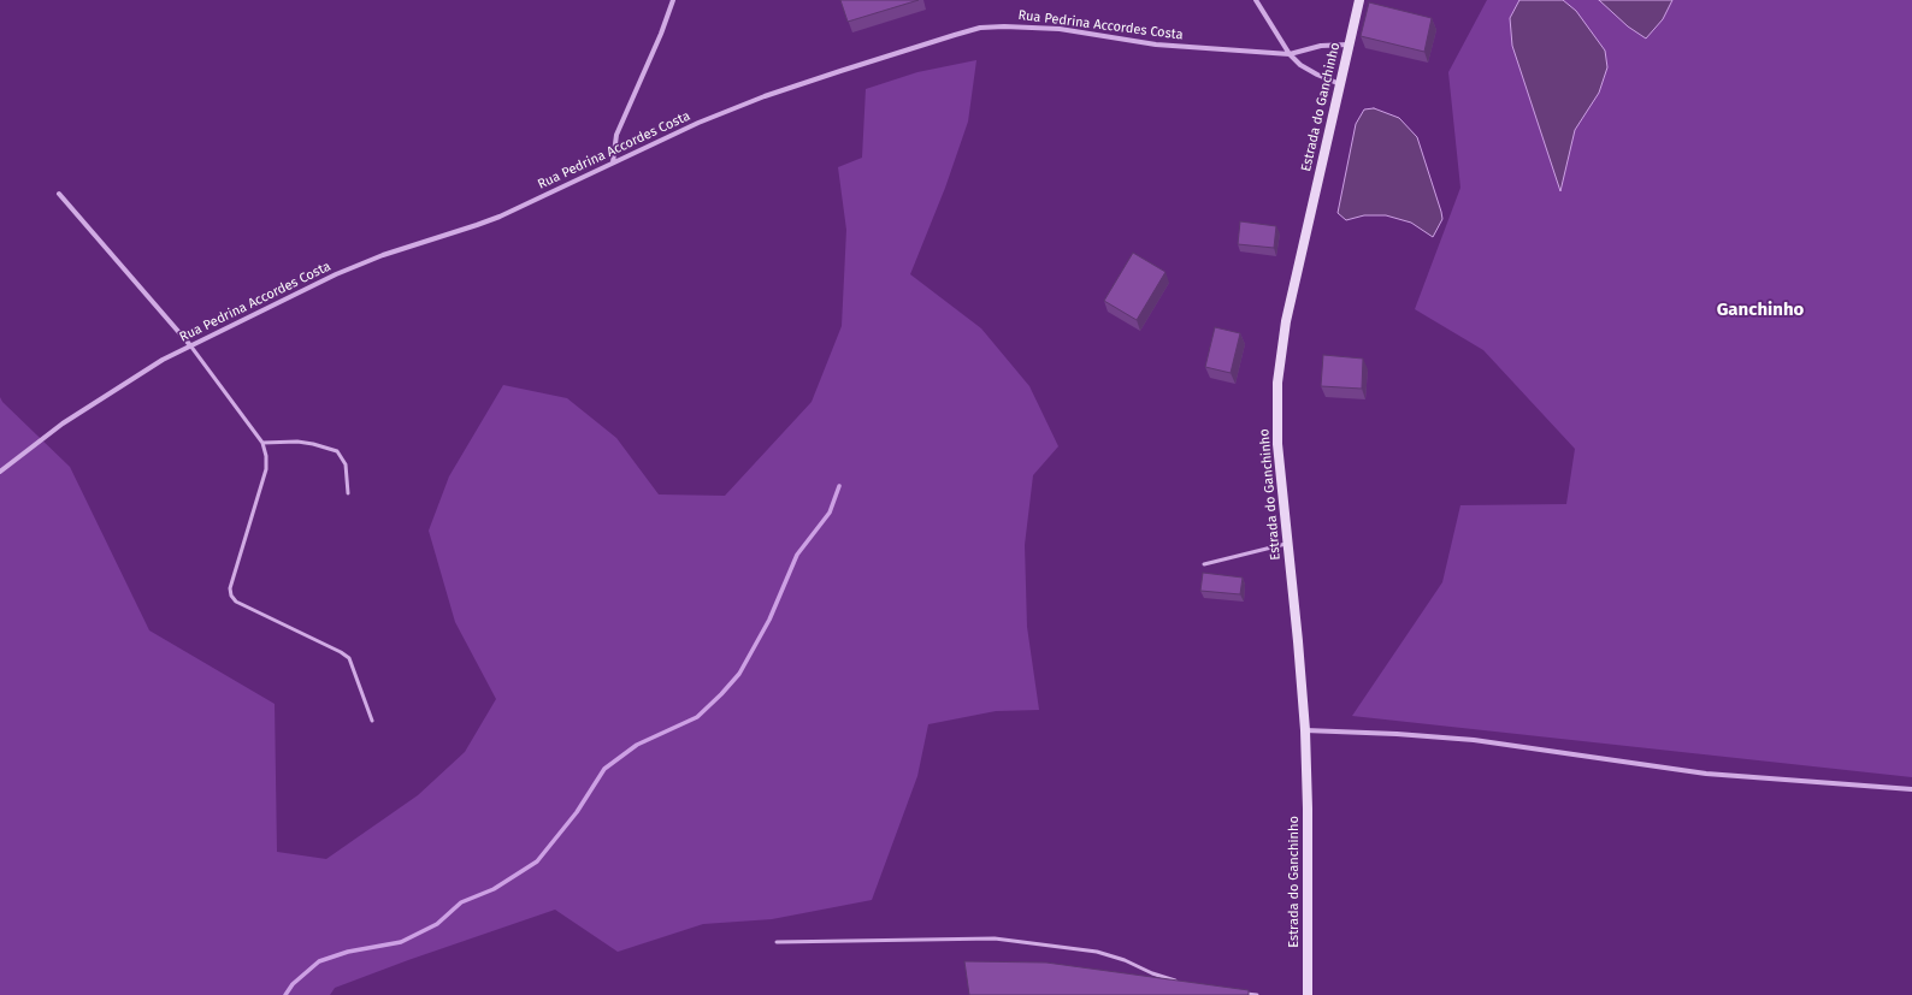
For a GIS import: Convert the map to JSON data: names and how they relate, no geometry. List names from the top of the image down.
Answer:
{
  "streets": {
    "street": ["Rua Pedrina Accordes Costa", "Estrada do Ganchinho"]
  },
  "crossings": [
    ["Rua Pedrina Accordes Costa", "Estrada do Ganchinho"]
  ],
  "districts": ["Ganchinho"]
}
